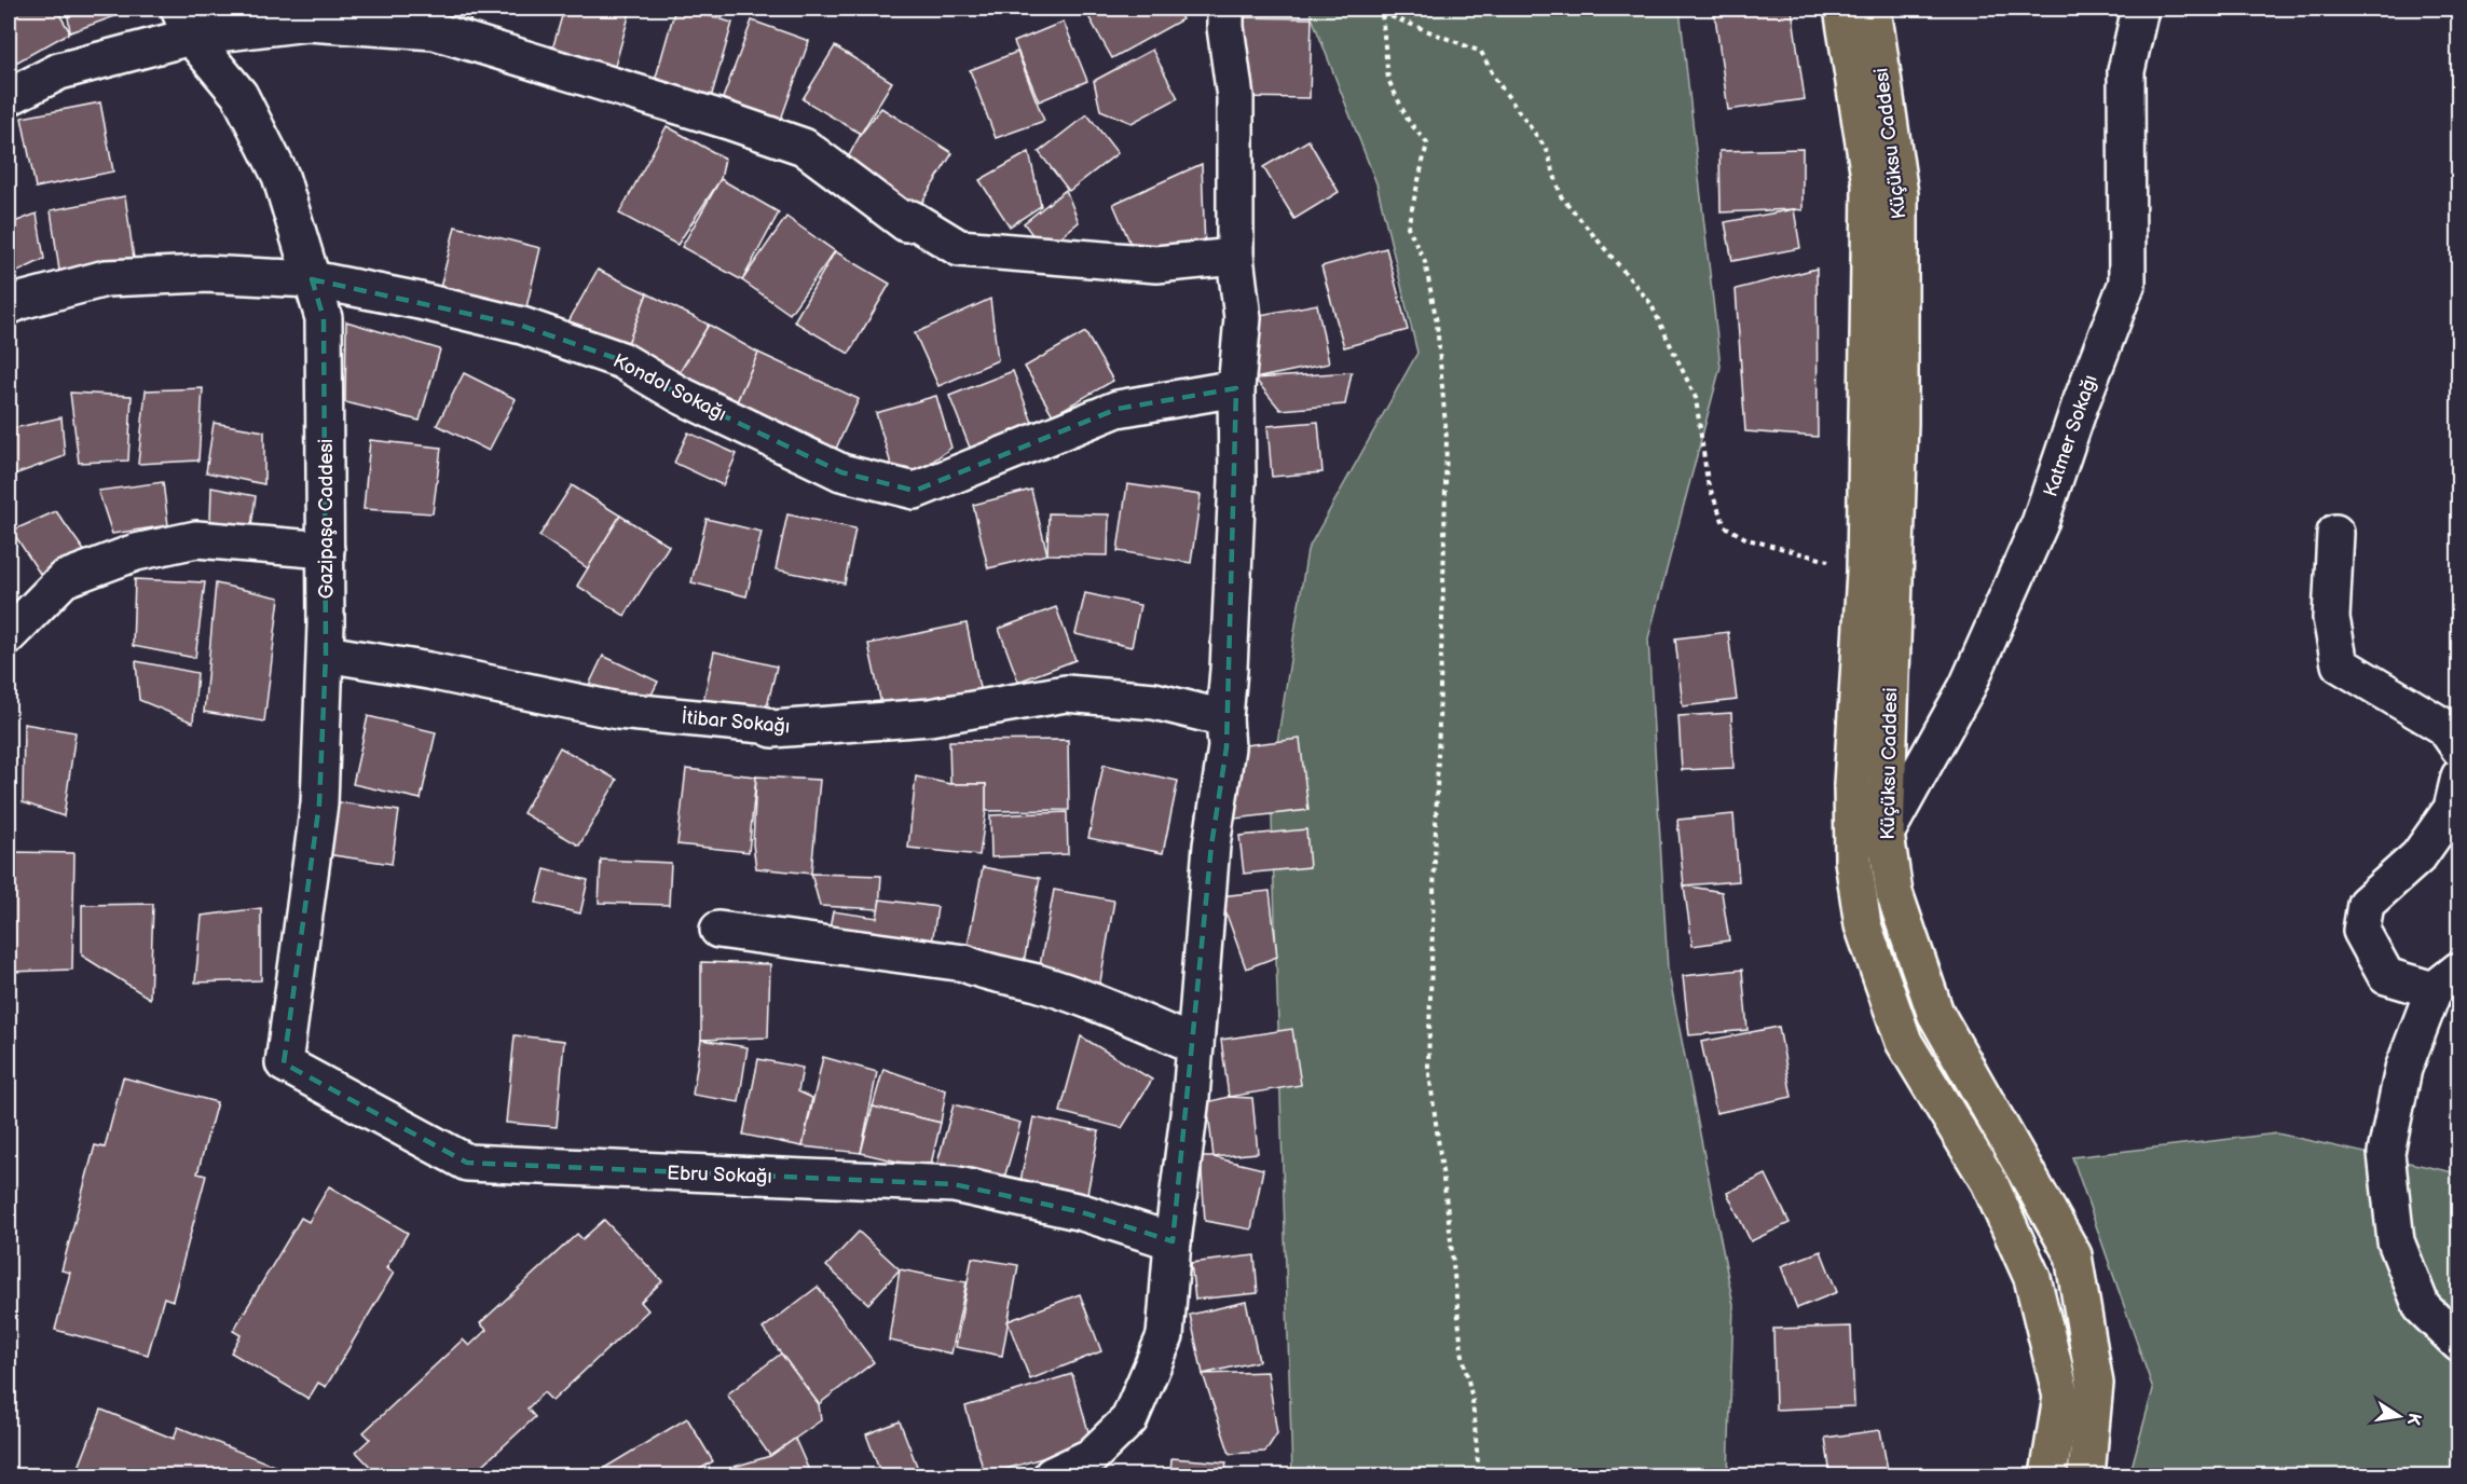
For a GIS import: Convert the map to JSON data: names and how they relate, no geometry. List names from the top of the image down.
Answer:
{
  "streets": {
    "main road": ["Küçüksu Caddesi"],
    "street": [
      "Kondol Sokağı",
      "Katmer Sokağı",
      "Gazipaşa Caddesi",
      "İtibar Sokağı",
      "Ebru Sokağı"
    ]
  },
  "crossings": [
    ["Küçüksu Caddesi", "Katmer Sokağı"],
    ["Kondol Sokağı", "Gazipaşa Caddesi"],
    ["Gazipaşa Caddesi", "İtibar Sokağı"],
    ["Gazipaşa Caddesi", "Ebru Sokağı"]
  ],
  "north": "right"
}
